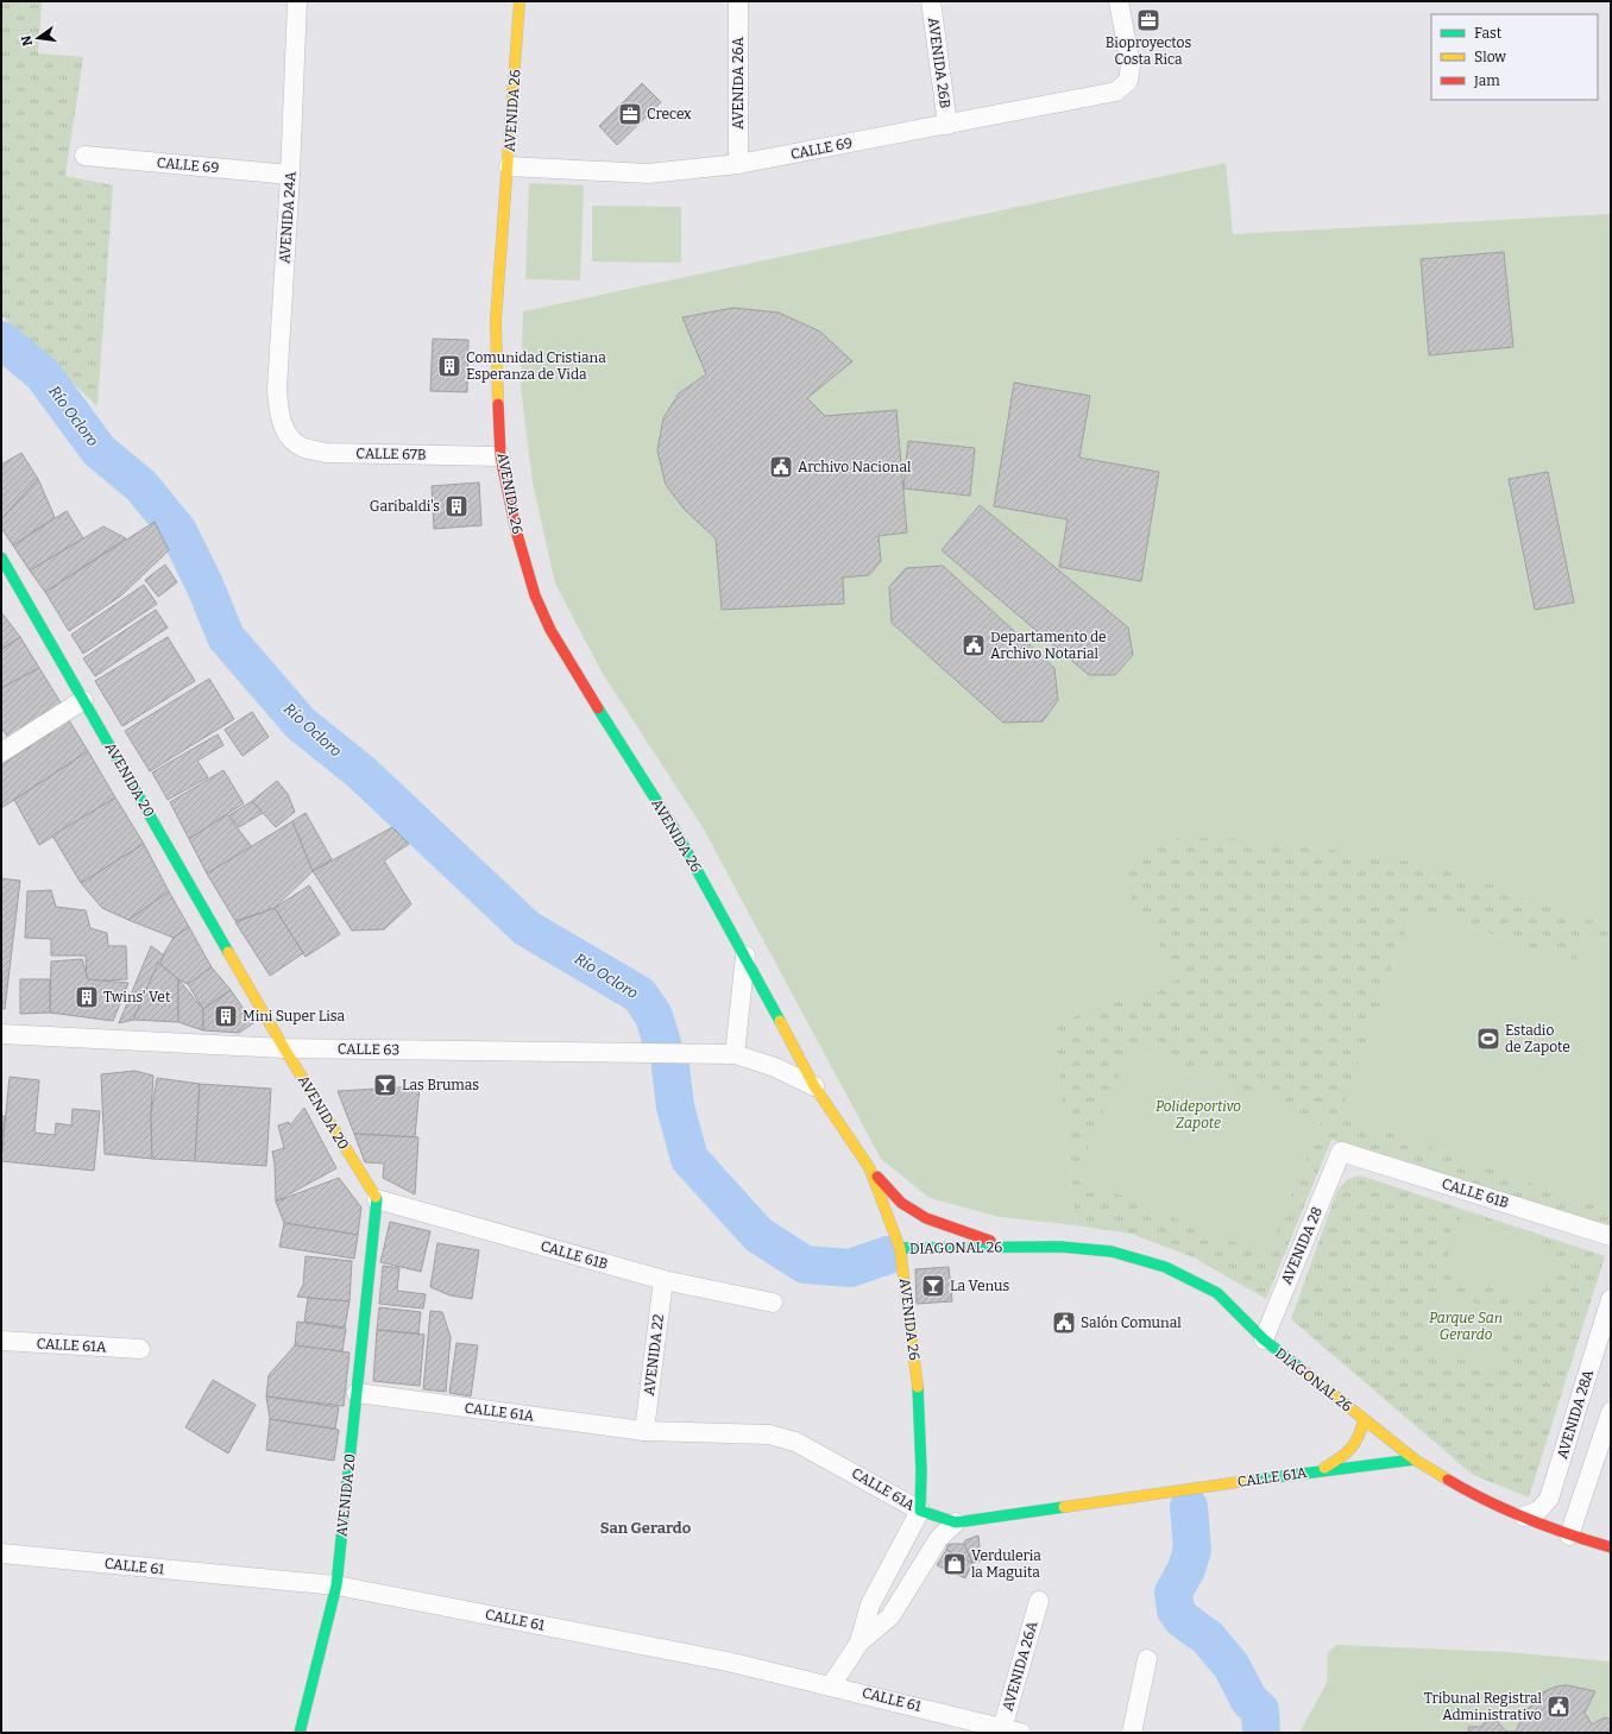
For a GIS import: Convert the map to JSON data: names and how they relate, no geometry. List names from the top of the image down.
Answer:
{
  "streets": {
    "street": [
      "AVENIDA 26B",
      "AVENIDA 26A",
      "AVENIDA 26",
      "CALLE 69",
      "AVENIDA 24A",
      "CALLE 67B",
      "AVENIDA 20",
      "CALLE 63",
      "CALLE 61B",
      "AVENIDA 28",
      "DIAGONAL 26",
      "CALLE 61A",
      "AVENIDA 22",
      "AVENIDA 28A",
      "CALLE 61"
    ]
  },
  "crossings": [
    ["AVENIDA 26B", "CALLE 69"],
    ["AVENIDA 26A", "CALLE 69"],
    ["AVENIDA 26A", "CALLE 61"],
    ["AVENIDA 26", "CALLE 69"],
    ["AVENIDA 26", "CALLE 67B"],
    ["AVENIDA 26", "CALLE 63"],
    ["AVENIDA 26", "DIAGONAL 26"],
    ["AVENIDA 26", "CALLE 61A"],
    ["AVENIDA 26", "CALLE 61"],
    ["CALLE 69", "AVENIDA 24A"],
    ["AVENIDA 24A", "CALLE 67B"],
    ["AVENIDA 20", "CALLE 63"],
    ["AVENIDA 20", "CALLE 61B"],
    ["AVENIDA 20", "CALLE 61A"],
    ["AVENIDA 20", "CALLE 61"],
    ["CALLE 61B", "AVENIDA 28"],
    ["CALLE 61B", "AVENIDA 22"],
    ["AVENIDA 28", "DIAGONAL 26"],
    ["DIAGONAL 26", "CALLE 61A"],
    ["DIAGONAL 26", "AVENIDA 28A"],
    ["CALLE 61A", "AVENIDA 22"]
  ],
  "districts": ["San Gerardo"],
  "water": ["Río Ocloro"],
  "parks": ["Polideportivo Zapote", "Parque San Gerardo"],
  "places": {
    "office": ["Bioproyectos Costa Rica", "Crecex"],
    "building": [
      "Comunidad Cristiana Esperanza de Vida",
      "Garibaldi's",
      "Twins' Vet",
      "Mini Super Lisa"
    ],
    "public building": [
      "Archivo Nacional",
      "Departamento de Archivo Notarial",
      "Salón Comunal",
      "Tribunal Registral Administrativo"
    ],
    "sports": ["Estadio de Zapote"],
    "bar": ["Las Brumas", "La Venus"],
    "shop": ["Verduleria la Maguita"]
  },
  "legend": ["Fast", "Slow", "Jam"],
  "north": "left"
}
